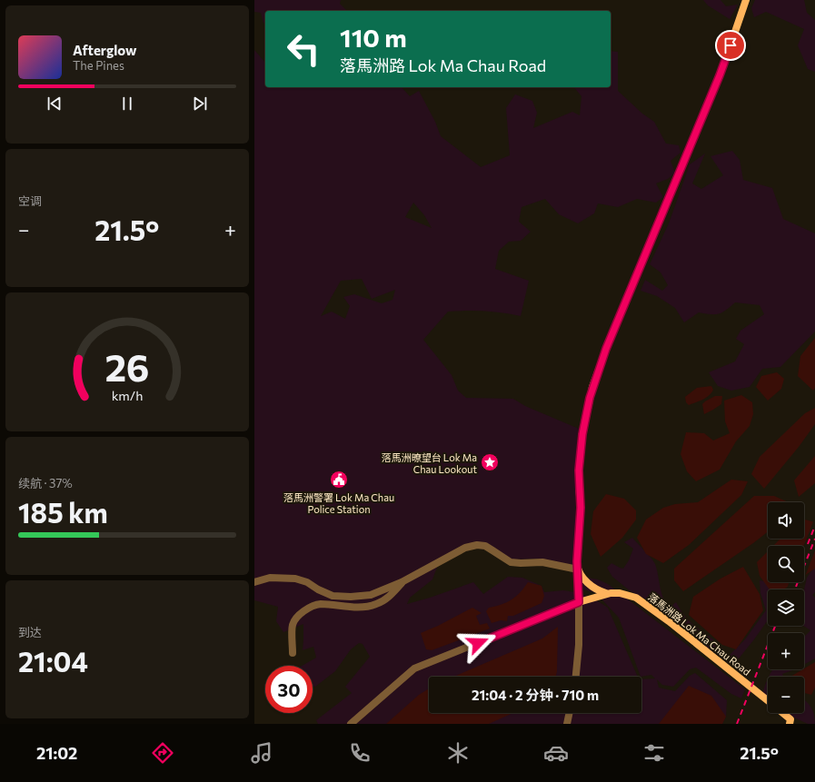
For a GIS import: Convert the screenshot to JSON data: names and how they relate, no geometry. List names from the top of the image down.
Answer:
{
  "streets": {
    "street": ["落馬洲路 Lok Ma Chau Road"]
  },
  "places": {
    "place": ["落馬洲暸望台 Lok Ma Chau Lookout"],
    "public building": ["落馬洲警署 Lok Ma Chau Police Station"]
  },
  "page": {
    "turn": ["110 m", "落馬洲路 Lok Ma Chau Road"],
    "song": ["Afterglow", "The Pines"],
    "tile": [
      "空调",
      ["续航 · 37%", "185 km"],
      ["到达", "21:04"]
    ],
    "heat": ["−", "21.5°", "+"],
    "map_buttons": ["+", "−"],
    "limit": "30",
    "trip": "21:04 · 2 分钟 · 710 m",
    "tabs": ["21:02", "21.5°"],
    "gauge": ["26", "km/h"]
  }
}
